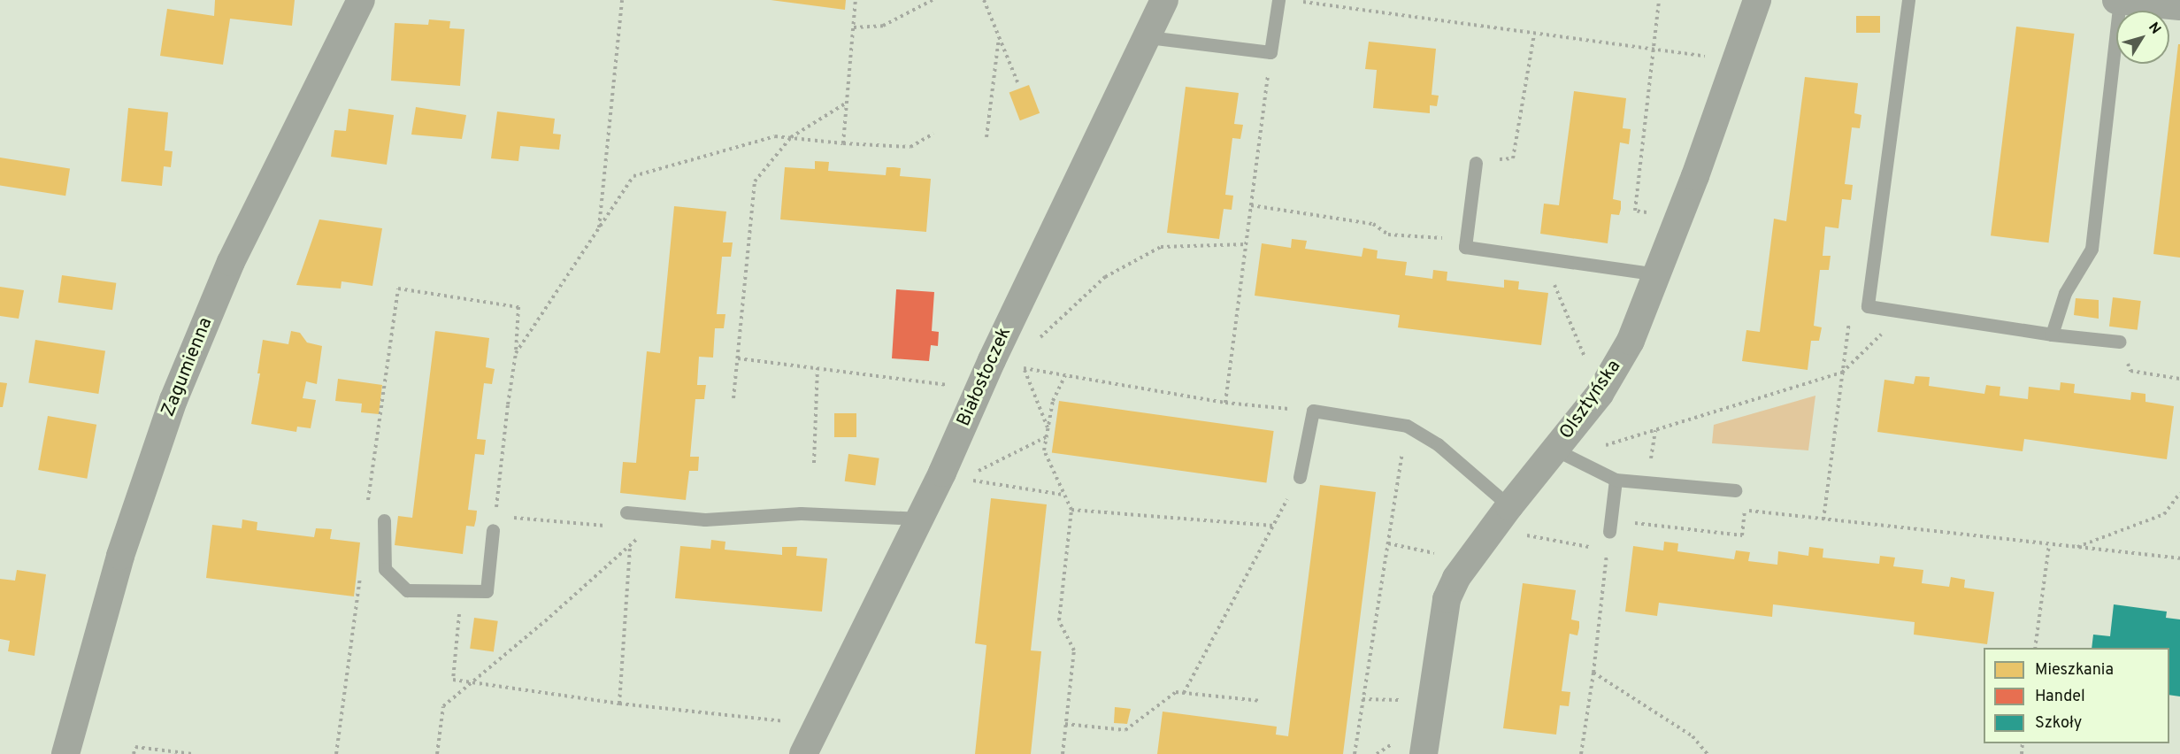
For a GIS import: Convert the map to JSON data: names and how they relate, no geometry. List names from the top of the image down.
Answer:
{
  "streets": {
    "street": ["Zagumienna", "Białostoczek", "Olsztyńska"]
  },
  "legend": ["Mieszkania", "Handel", "Szkoły"],
  "north": "top right"
}
